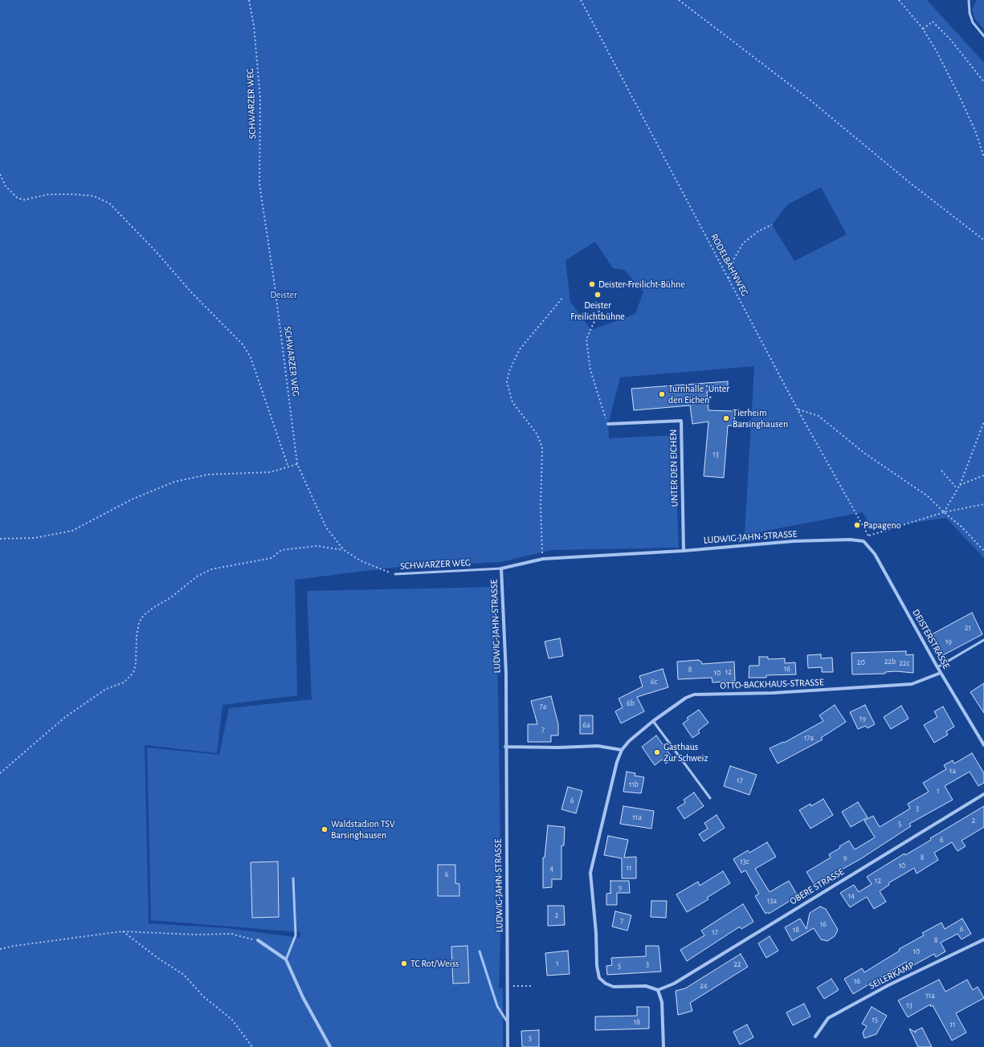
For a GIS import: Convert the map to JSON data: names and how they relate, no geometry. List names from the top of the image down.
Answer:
{
  "streets": {
    "street": [
      "UNTER DEN EICHEN",
      "LUDWIG-JAHN-STRASSE",
      "DEISTERSTRASSE",
      "OTTO-BACKHAUS-STRASSE",
      "OBERE STRASSE",
      "SEILERKAMP"
    ],
    "lane": ["SCHWARZER WEG"],
    "path": ["RODELBAHNWEG"]
  },
  "crossings": [
    ["SCHWARZER WEG", "LUDWIG-JAHN-STRASSE"],
    ["UNTER DEN EICHEN", "LUDWIG-JAHN-STRASSE"],
    ["LUDWIG-JAHN-STRASSE", "DEISTERSTRASSE"],
    ["DEISTERSTRASSE", "OTTO-BACKHAUS-STRASSE"],
    ["OTTO-BACKHAUS-STRASSE", "OBERE STRASSE"]
  ],
  "parks": ["Deister"],
  "places": [
    "Deister-Freilicht-Bühne",
    "Deister Freilichtbühne",
    "Turnhalle \"Unter den Eichen\"",
    "Tierheim Barsinghausen",
    "Papageno",
    "Gasthaus Zur Schweiz",
    "Waldstadion TSV Barsinghausen",
    "TC Rot/Weiss"
  ],
  "house_numbers": [
    "13",
    "21",
    "19",
    "22b",
    "20",
    "22c",
    "16",
    "8",
    "12",
    "10",
    "6c",
    "6b",
    "7a",
    "19",
    "6a",
    "7",
    "17a",
    "1a",
    "17",
    "11b",
    "1",
    "6",
    "3",
    "11a",
    "2",
    "5",
    "6",
    "9",
    "8",
    "13c",
    "10",
    "11",
    "4",
    "6",
    "12",
    "9",
    "14",
    "13a",
    "2",
    "7",
    "16",
    "6",
    "18",
    "17",
    "8",
    "10",
    "1",
    "3",
    "22",
    "5",
    "16",
    "24",
    "11a",
    "13",
    "15",
    "18",
    "11",
    "5"
  ]
}
